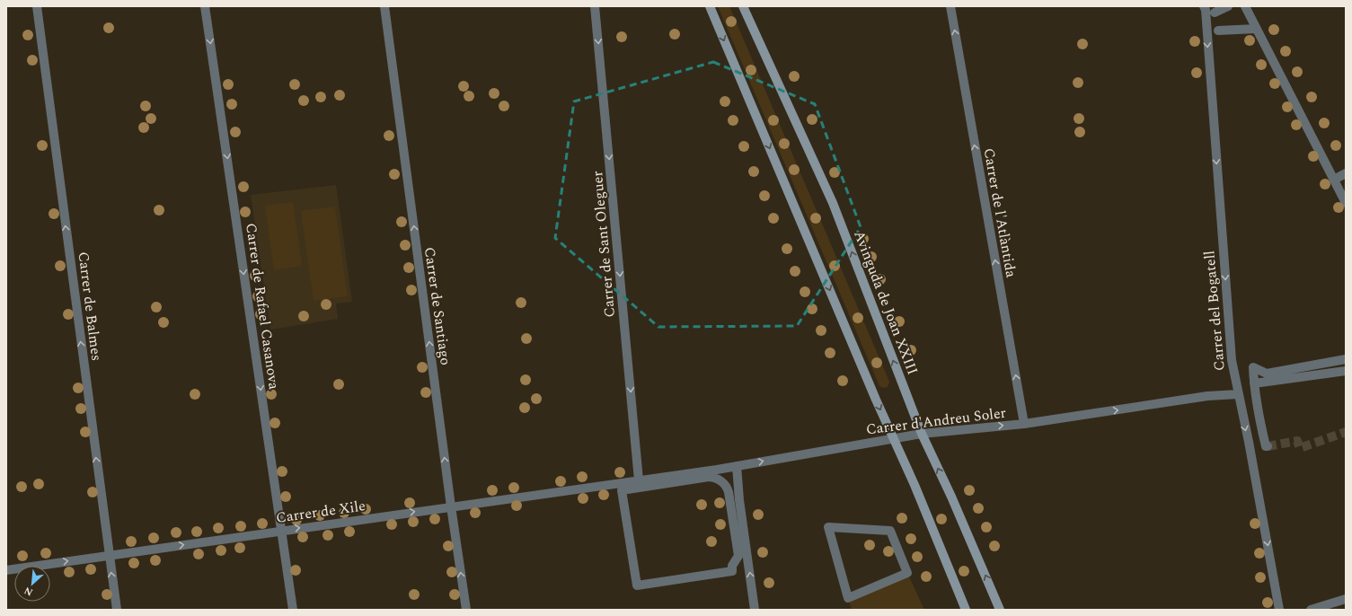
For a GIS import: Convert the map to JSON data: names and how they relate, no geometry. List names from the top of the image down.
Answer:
{
  "streets": {
    "street": [
      "Carrer de l'Atlàntida",
      "Carrer de Sant Oleguer",
      "Avinguda de Joan XXIII",
      "Carrer de Balmes",
      "Carrer de Rafael Casanova",
      "Carrer de Santiago",
      "Carrer del Bogatell",
      "Carrer d'Andreu Soler",
      "Carrer de Xile"
    ]
  },
  "crossings": [
    ["Carrer de l'Atlàntida", "Carrer d'Andreu Soler"],
    ["Carrer de Sant Oleguer", "Carrer d'Andreu Soler"],
    ["Carrer de Sant Oleguer", "Carrer de Xile"],
    ["Avinguda de Joan XXIII", "Carrer d'Andreu Soler"],
    ["Carrer de Balmes", "Carrer de Xile"],
    ["Carrer de Rafael Casanova", "Carrer de Xile"],
    ["Carrer de Santiago", "Carrer de Xile"],
    ["Carrer del Bogatell", "Carrer d'Andreu Soler"],
    ["Carrer d'Andreu Soler", "Carrer de Xile"]
  ],
  "one_way": [
    "Carrer de l'Atlàntida",
    "Carrer de Sant Oleguer",
    "Carrer de Balmes",
    "Carrer de Rafael Casanova",
    "Carrer de Santiago",
    "Carrer del Bogatell",
    "Carrer d'Andreu Soler",
    "Carrer de Xile"
  ],
  "north": "bottom left"
}
